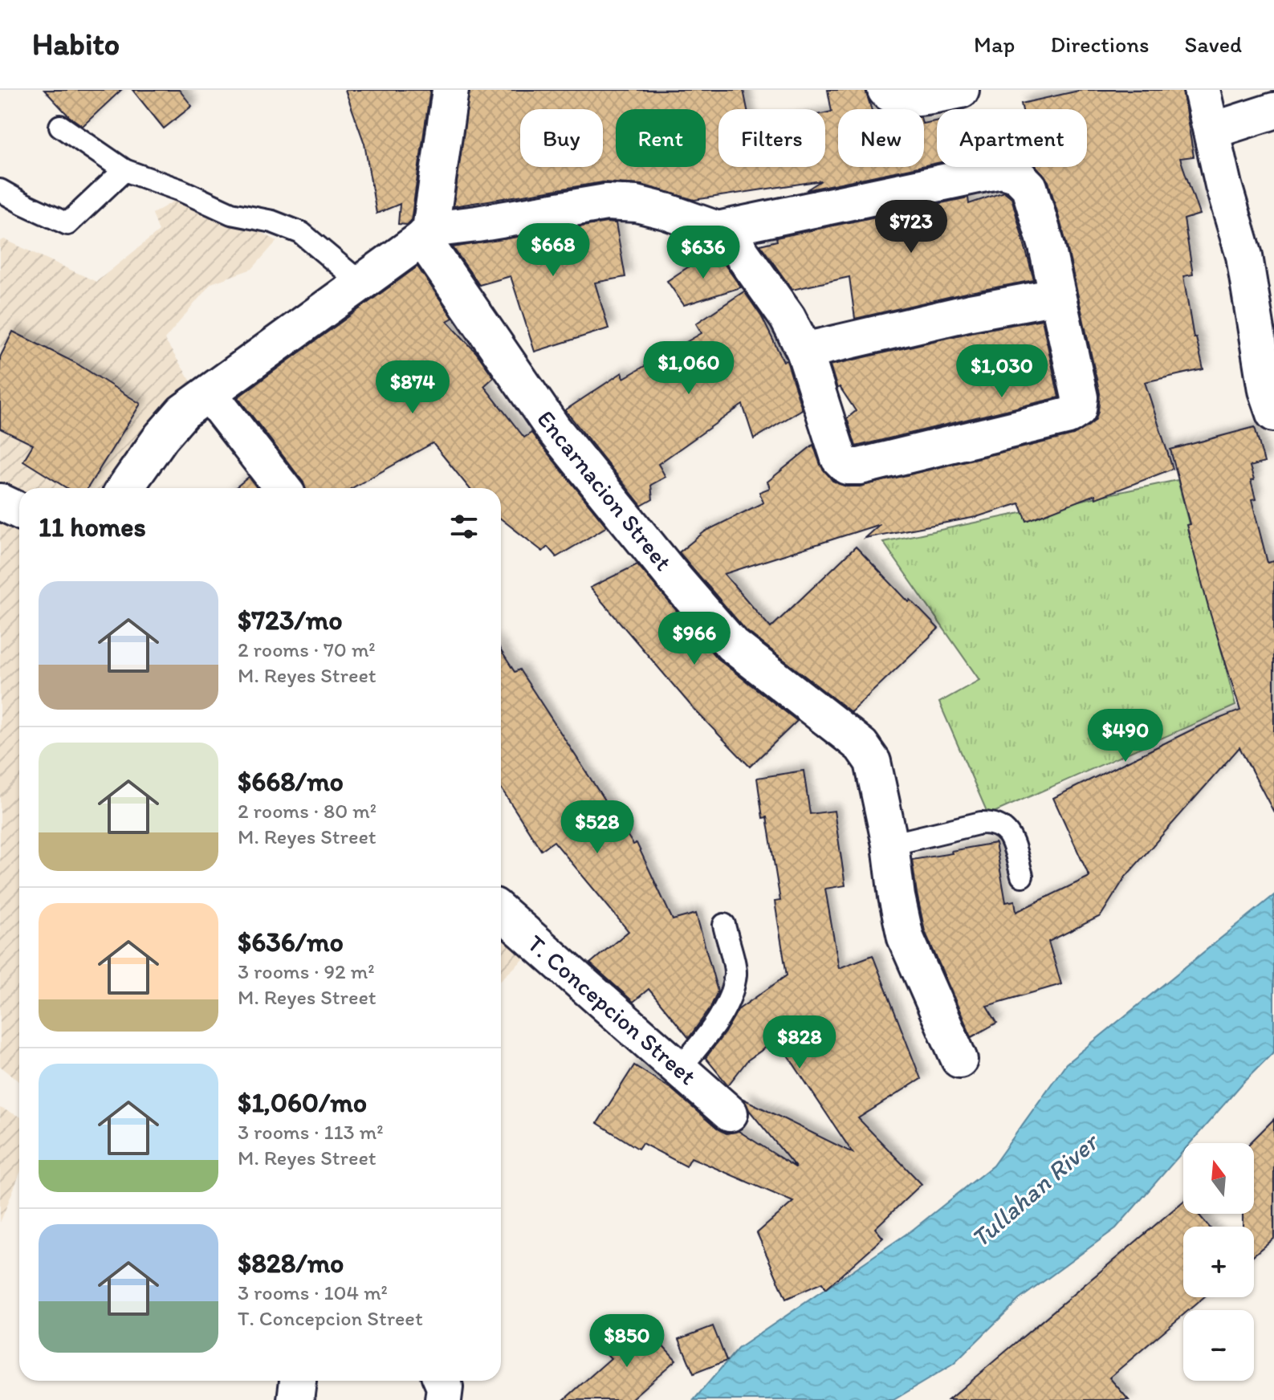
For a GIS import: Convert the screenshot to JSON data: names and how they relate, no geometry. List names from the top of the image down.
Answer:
{
  "streets": {
    "street": ["Encarnacion Street", "T. Concepcion Street"]
  },
  "water": ["Tullahan River"],
  "north": "top",
  "page": {
    "header": "Habito",
    "nav": ["Map", "Directions", "Saved"],
    "chip": [
      "Buy",
      "Rent",
      "Filters",
      "New",
      "Apartment"
    ],
    "price": [
      "$723",
      "$668",
      "$636",
      "$1,060",
      "$1,030",
      "$874",
      "$966",
      "$490",
      "$528",
      "$828",
      "$850"
    ],
    "heading": "11 homes",
    "list": [
      {
        "name": "$723/mo",
        "note": "2 rooms · 70 m² · M. Reyes Street"
      },
      {
        "name": "$668/mo",
        "note": "2 rooms · 80 m² · M. Reyes Street"
      },
      {
        "name": "$636/mo",
        "note": "3 rooms · 92 m² · M. Reyes Street"
      },
      {
        "name": "$1,060/mo",
        "note": "3 rooms · 113 m² · M. Reyes Street"
      },
      {
        "name": "$828/mo",
        "note": "3 rooms · 104 m² · T. Concepcion Street"
      }
    ],
    "map_buttons": ["+", "−"]
  }
}
